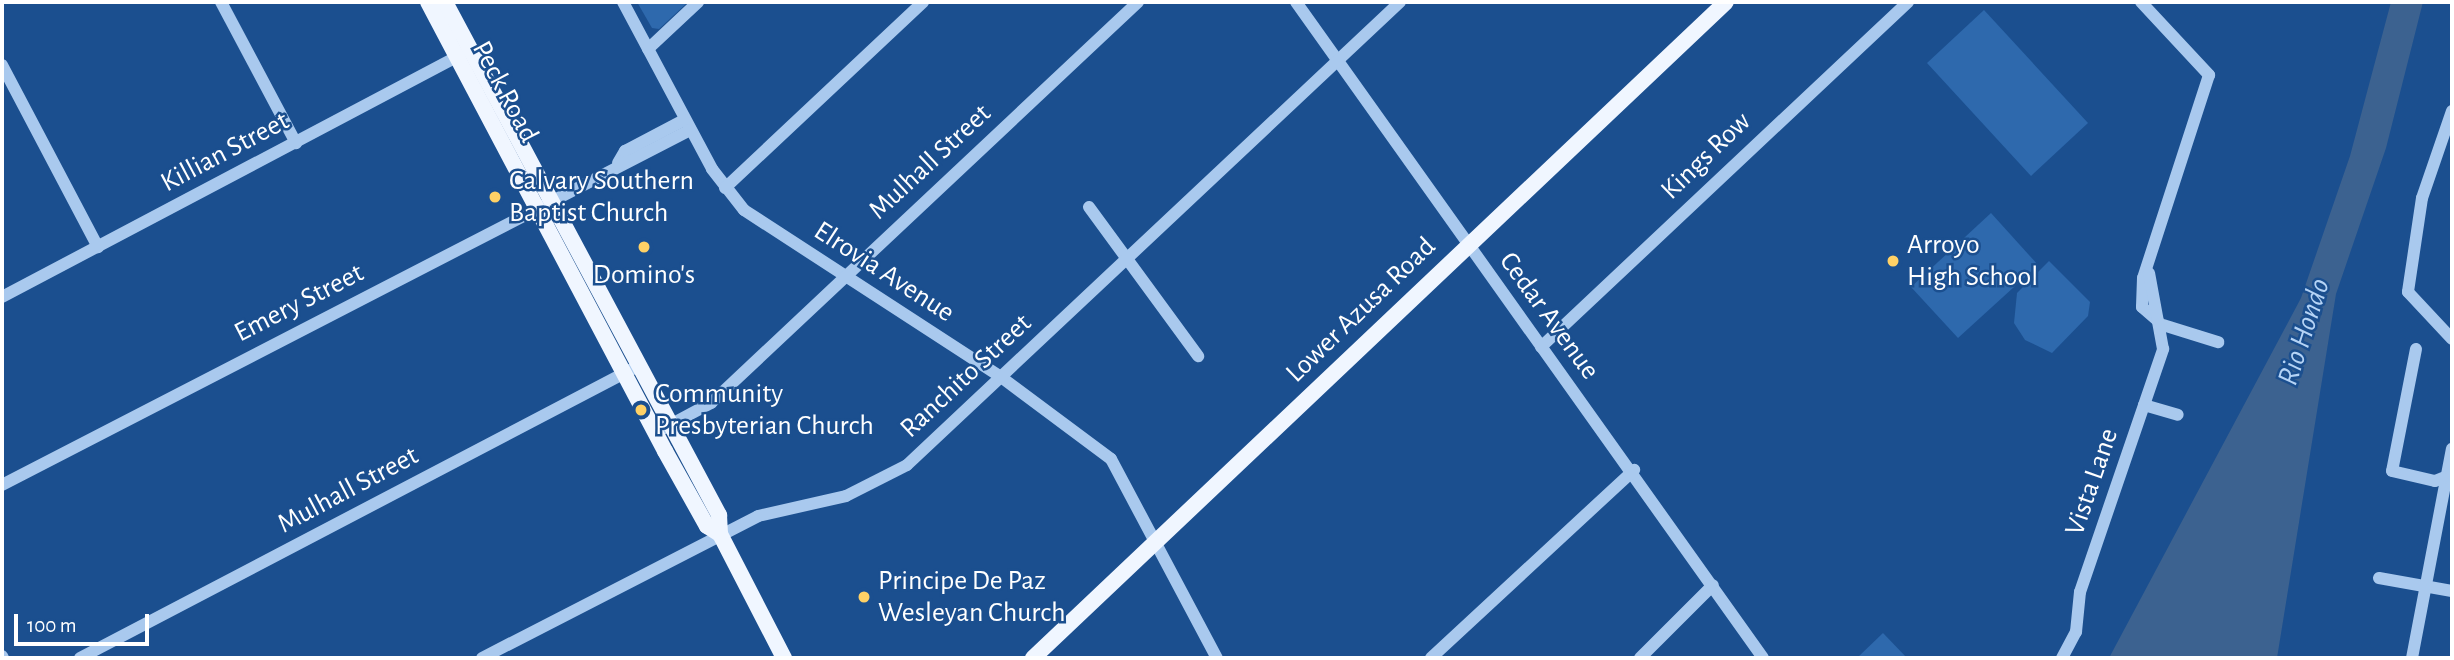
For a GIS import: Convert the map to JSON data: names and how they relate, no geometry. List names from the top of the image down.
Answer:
{
  "streets": {
    "main road": ["Peck Road", "Lower Azusa Road"],
    "street": [
      "Killian Street",
      "Kings Row",
      "Mulhall Street",
      "Elrovia Avenue",
      "Emery Street",
      "Cedar Avenue",
      "Ranchito Street",
      "Vista Lane"
    ]
  },
  "crossings": [
    ["Peck Road", "Killian Street"],
    ["Peck Road", "Mulhall Street"],
    ["Peck Road", "Emery Street"],
    ["Peck Road", "Ranchito Street"],
    ["Kings Row", "Cedar Avenue"],
    ["Mulhall Street", "Elrovia Avenue"],
    ["Elrovia Avenue", "Emery Street"],
    ["Elrovia Avenue", "Lower Azusa Road"],
    ["Elrovia Avenue", "Ranchito Street"],
    ["Lower Azusa Road", "Cedar Avenue"],
    ["Cedar Avenue", "Ranchito Street"]
  ],
  "water": ["Rio Hondo"],
  "places": [
    "Calvary Southern Baptist Church",
    "Domino's",
    "Arroyo High School",
    "Community Presbyterian Church",
    "Principe De Paz Wesleyan Church"
  ],
  "scale_bar": "100 m"
}
